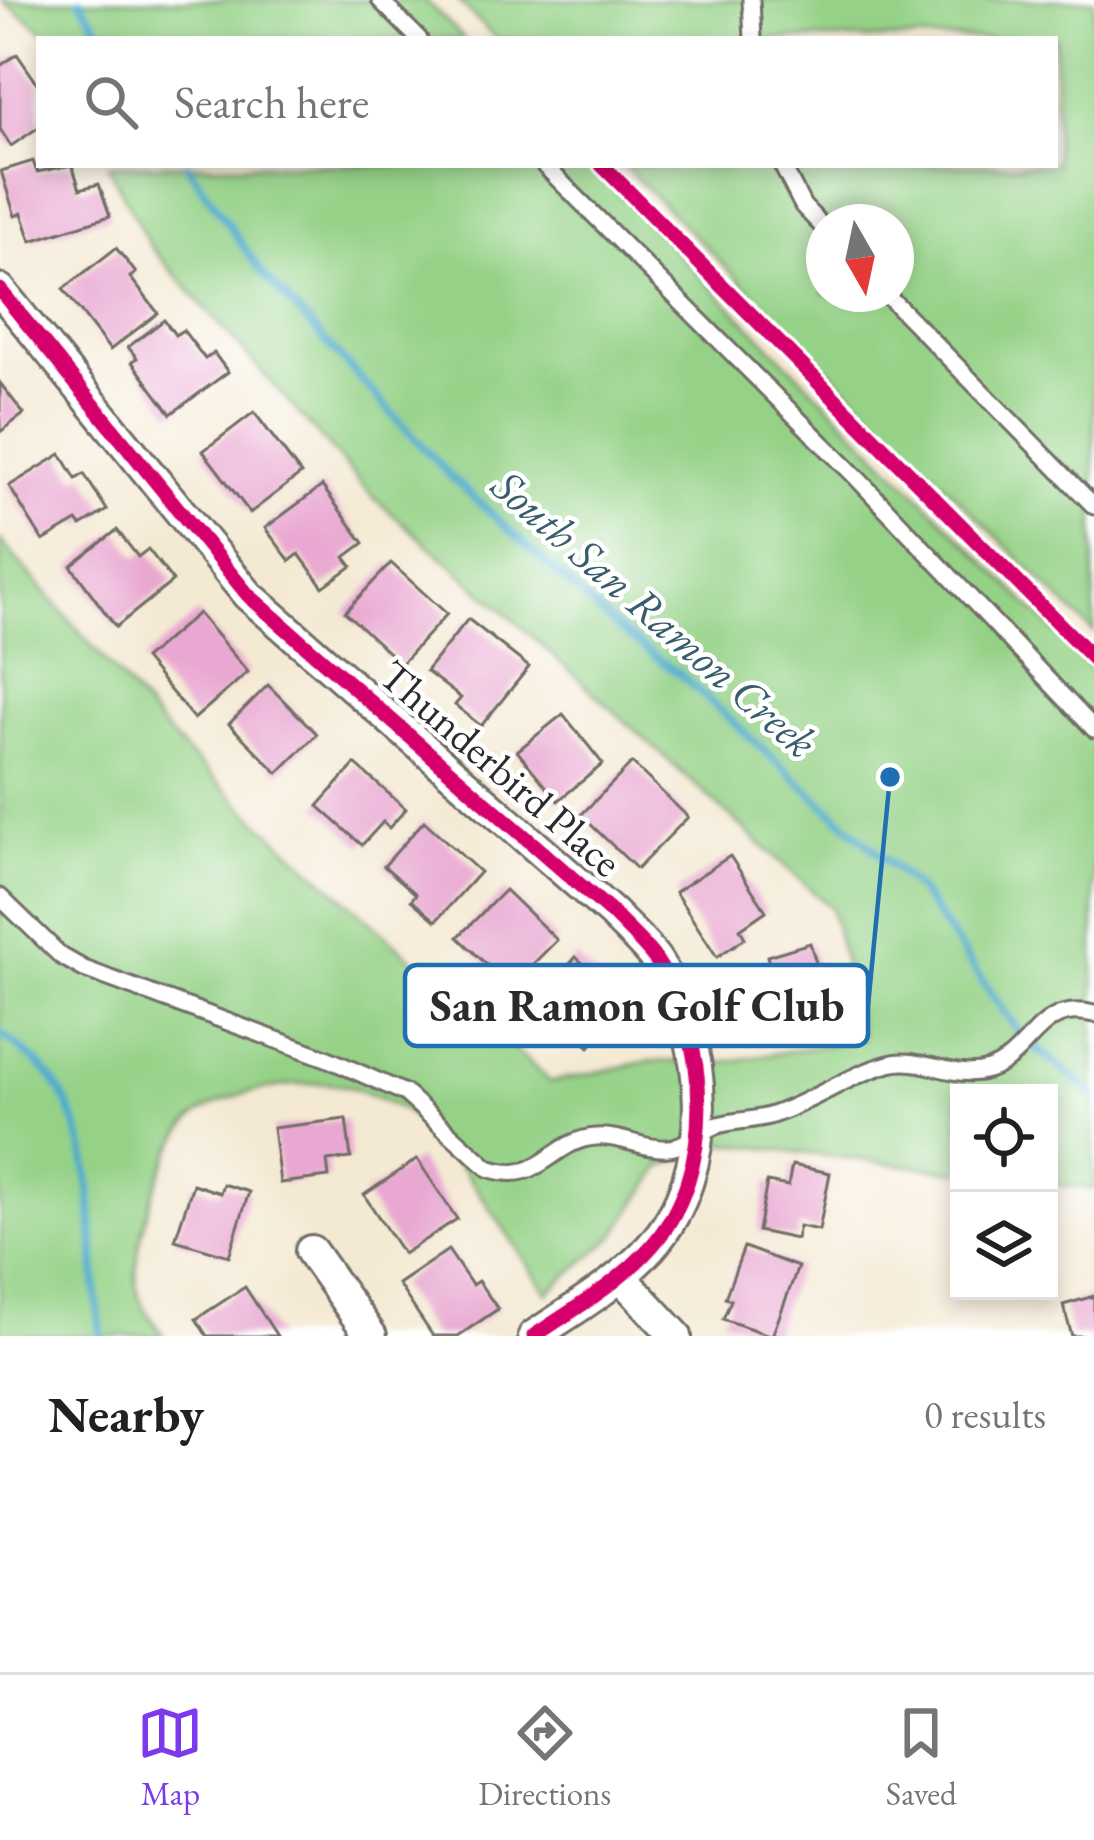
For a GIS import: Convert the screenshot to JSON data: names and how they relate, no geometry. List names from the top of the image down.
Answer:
{
  "streets": {
    "street": ["Thunderbird Place"]
  },
  "water": ["South San Ramon Creek"],
  "places": ["San Ramon Golf Club"],
  "north": "bottom",
  "page": {
    "search": "Search here",
    "heading": ["Nearby", "0 results"],
    "nav": ["Map", "Directions", "Saved"]
  }
}
